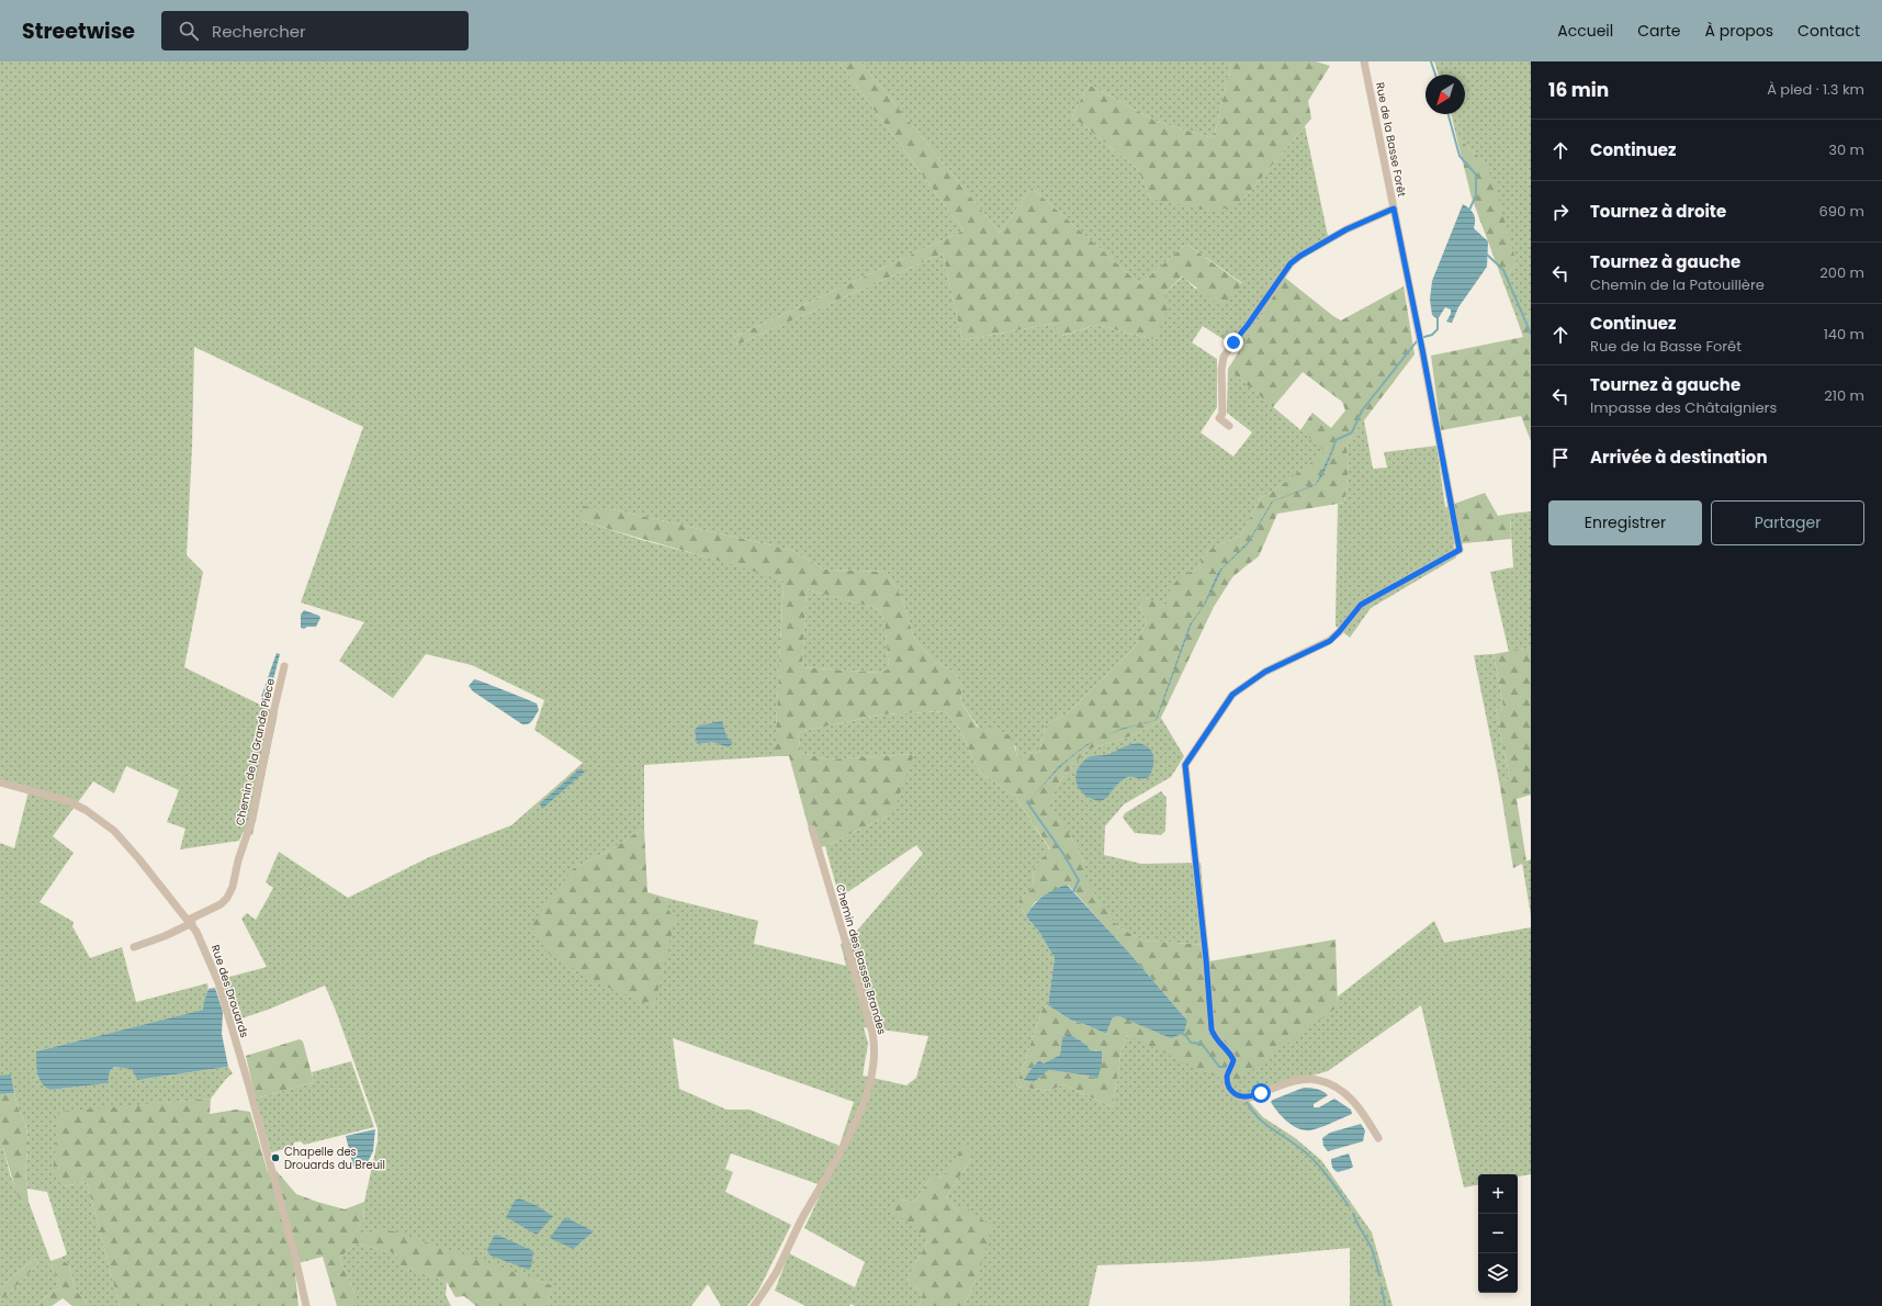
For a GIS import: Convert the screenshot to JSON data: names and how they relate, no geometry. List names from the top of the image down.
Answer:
{
  "streets": {
    "street": [
      "Rue de la Basse Forêt",
      "Chemin de la Grande Piece",
      "Chemin des Basses Brandes",
      "Rue des Drouards"
    ]
  },
  "crossings": [
    ["Chemin de la Grande Piece", "Rue des Drouards"]
  ],
  "places": ["Chapelle des Drouards du Breuil"],
  "north": "bottom left",
  "page": {
    "header": "Streetwise",
    "search": "Rechercher",
    "nav": [
      "Accueil",
      "Carte",
      "À propos",
      "Contact"
    ],
    "heading": ["16 min", "À pied · 1.3 km"],
    "list": [
      ["Continuez", "30 m"],
      ["Tournez à droite", "690 m"],
      ["Tournez à gauche", "Chemin de la Patouillère", "200 m"],
      ["Continuez", "Rue de la Basse Forêt", "140 m"],
      ["Tournez à gauche", "Impasse des Châtaigniers", "210 m"],
      "Arrivée à destination"
    ],
    "buttons": ["Enregistrer", "Partager"],
    "map_buttons": ["+", "−"]
  }
}
